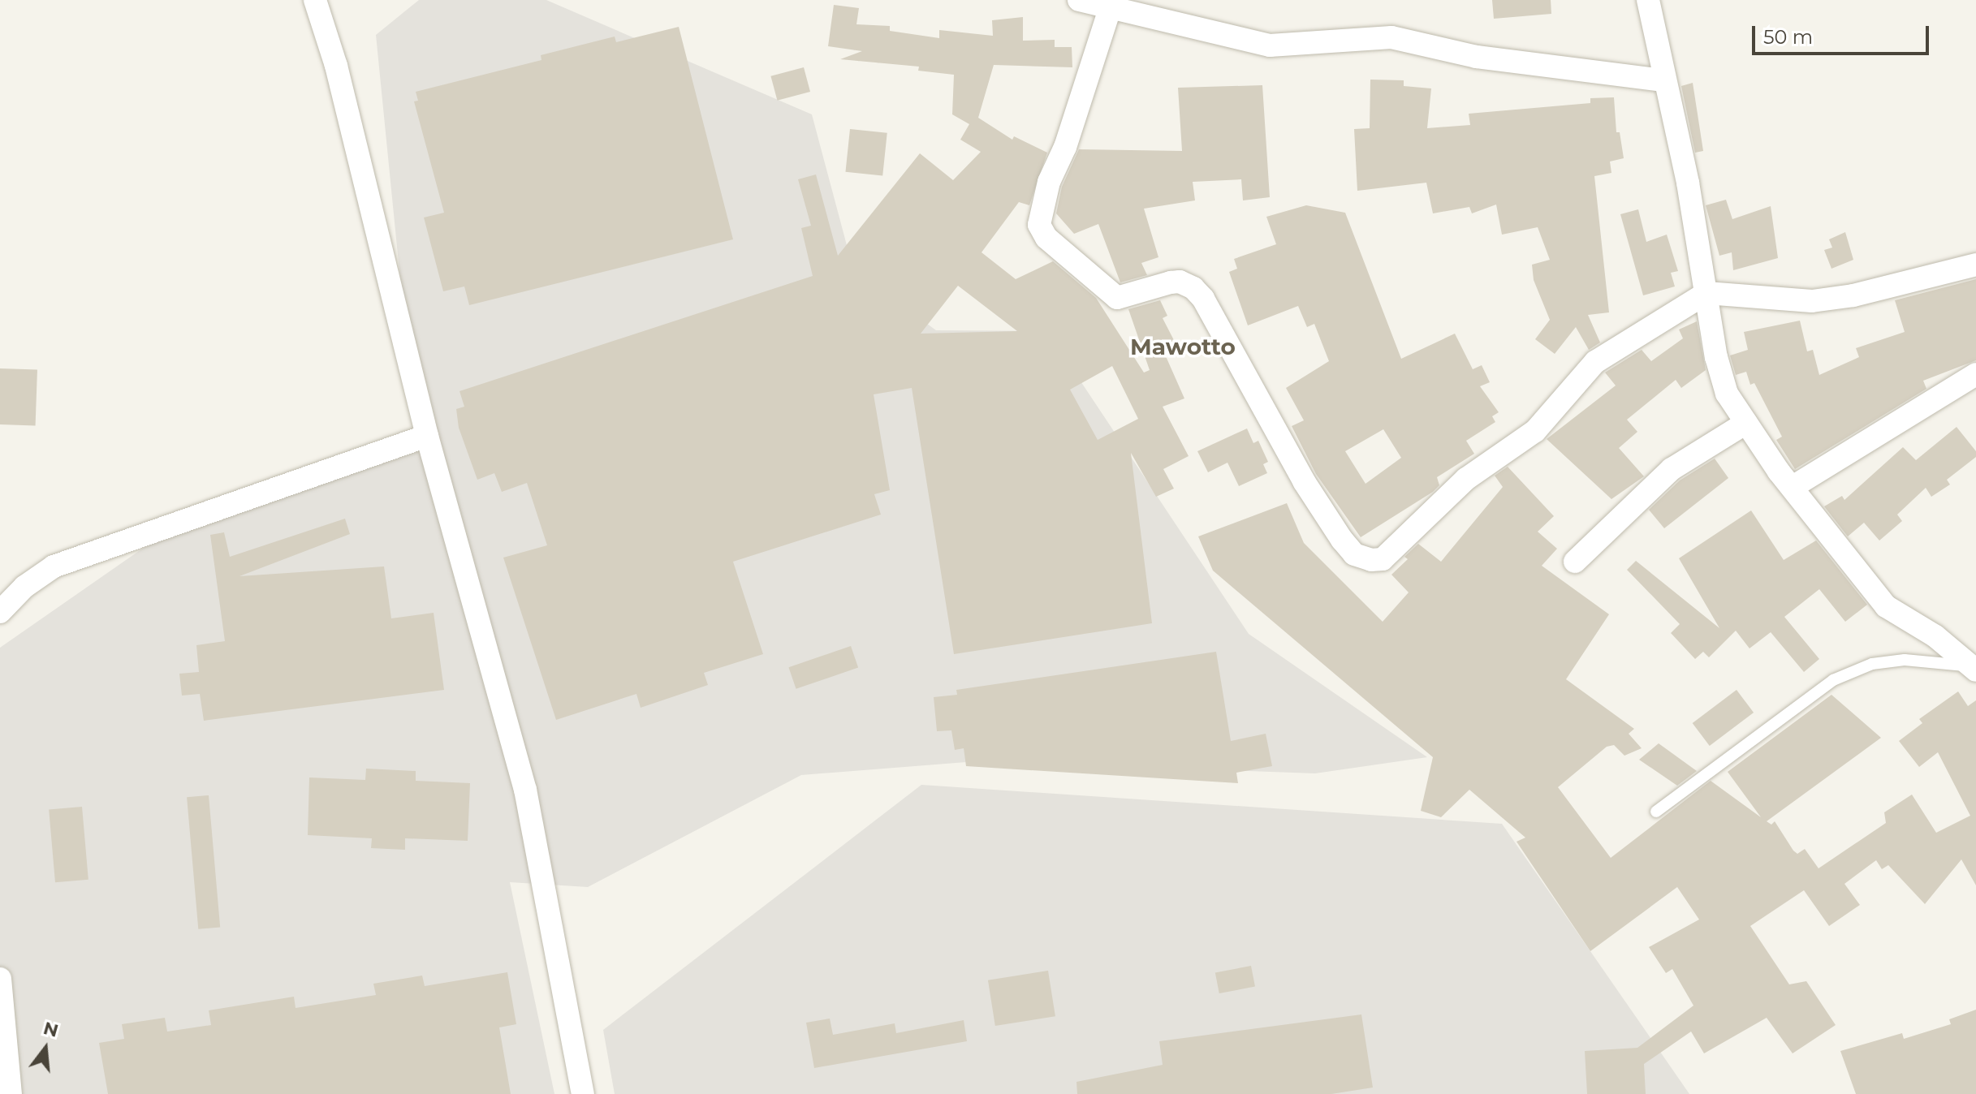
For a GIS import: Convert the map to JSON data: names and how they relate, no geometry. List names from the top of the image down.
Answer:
{
  "districts": ["Mawotto"],
  "scale_bar": "50 m",
  "north": "top"
}
